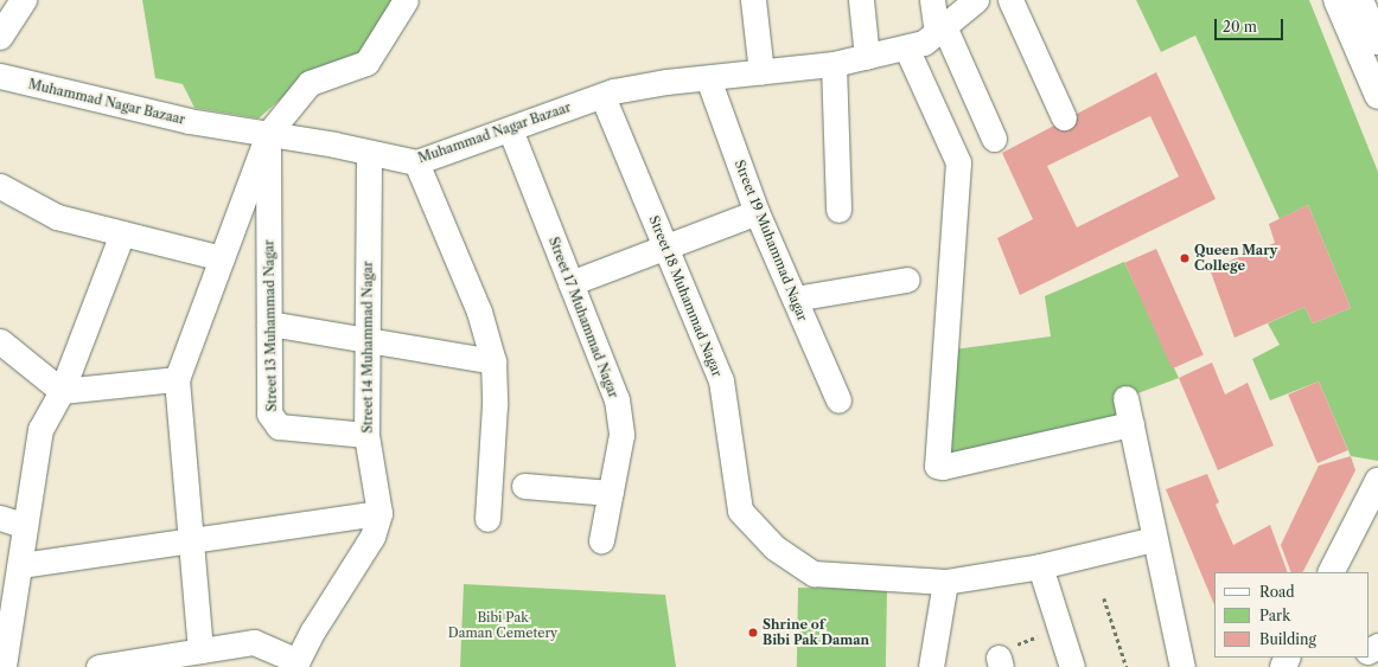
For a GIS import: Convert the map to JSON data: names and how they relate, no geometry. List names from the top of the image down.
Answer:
{
  "streets": {
    "street": [
      "Muhammad Nagar Bazaar",
      "Street 19 Muhammad Nagar",
      "Street 18 Muhammad Nagar",
      "Street 17 Muhammad Nagar",
      "Street 13 Muhammad Nagar",
      "Street 14 Muhammad Nagar"
    ]
  },
  "crossings": [
    ["Muhammad Nagar Bazaar", "Street 19 Muhammad Nagar"],
    ["Muhammad Nagar Bazaar", "Street 18 Muhammad Nagar"],
    ["Muhammad Nagar Bazaar", "Street 17 Muhammad Nagar"],
    ["Muhammad Nagar Bazaar", "Street 13 Muhammad Nagar"],
    ["Muhammad Nagar Bazaar", "Street 14 Muhammad Nagar"],
    ["Street 13 Muhammad Nagar", "Street 14 Muhammad Nagar"]
  ],
  "parks": ["Bibi Pak Daman Cemetery"],
  "places": ["Queen Mary College", "Shrine of Bibi Pak Daman"],
  "legend": ["Road", "Park", "Building"],
  "scale_bar": "20 m"
}
